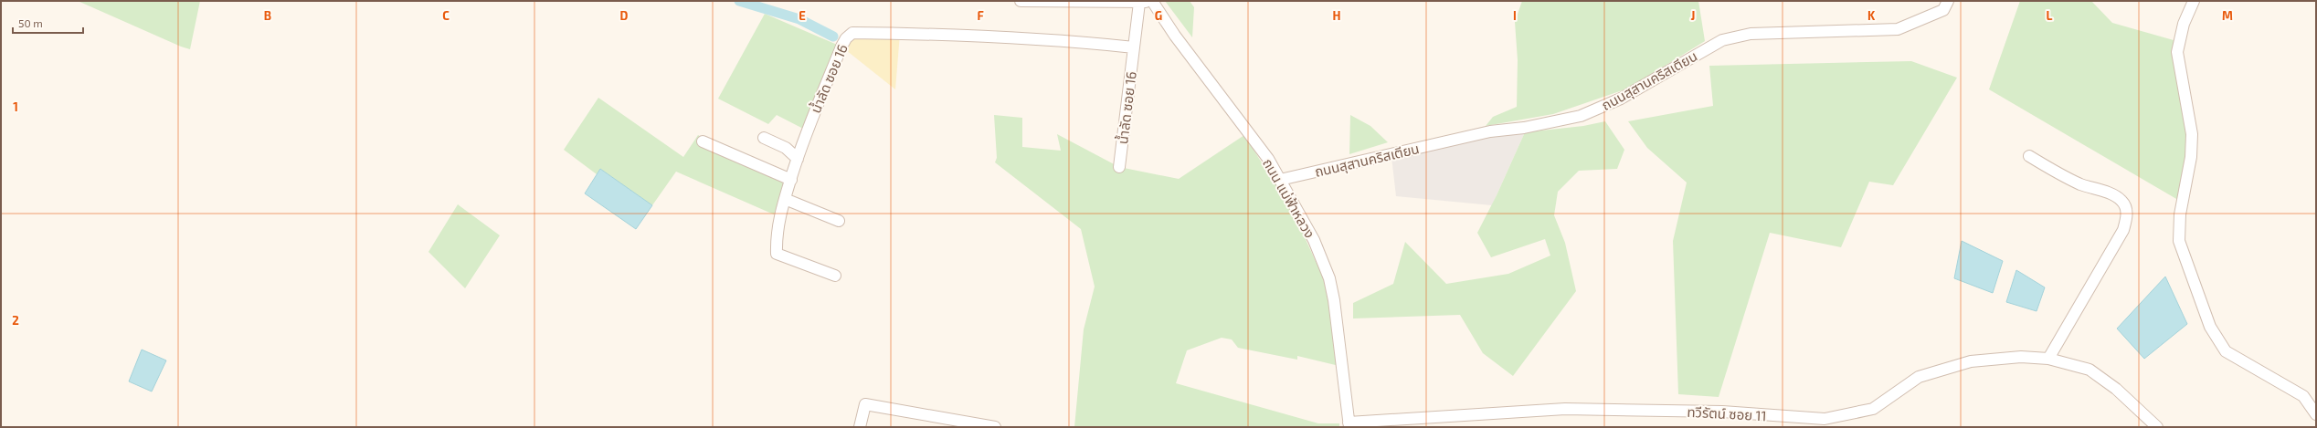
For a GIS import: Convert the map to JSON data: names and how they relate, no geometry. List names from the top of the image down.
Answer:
{
  "streets": {
    "street": [
      "น้ำลัด ซอย 16",
      "ถนนสุสานคริสเตียน",
      "ถนน แม่ฟ้าหลวง",
      "ทวีรัตน์ ซอย 11"
    ]
  },
  "crossings": [
    ["ถนนสุสานคริสเตียน", "ถนน แม่ฟ้าหลวง"],
    ["ถนน แม่ฟ้าหลวง", "ทวีรัตน์ ซอย 11"]
  ],
  "scale_bar": "50 m",
  "grid": {
    "columns": [
      "B",
      "C",
      "D",
      "E",
      "F",
      "G",
      "H",
      "I",
      "J",
      "K",
      "L",
      "M"
    ],
    "rows": ["1", "2"]
  }
}
